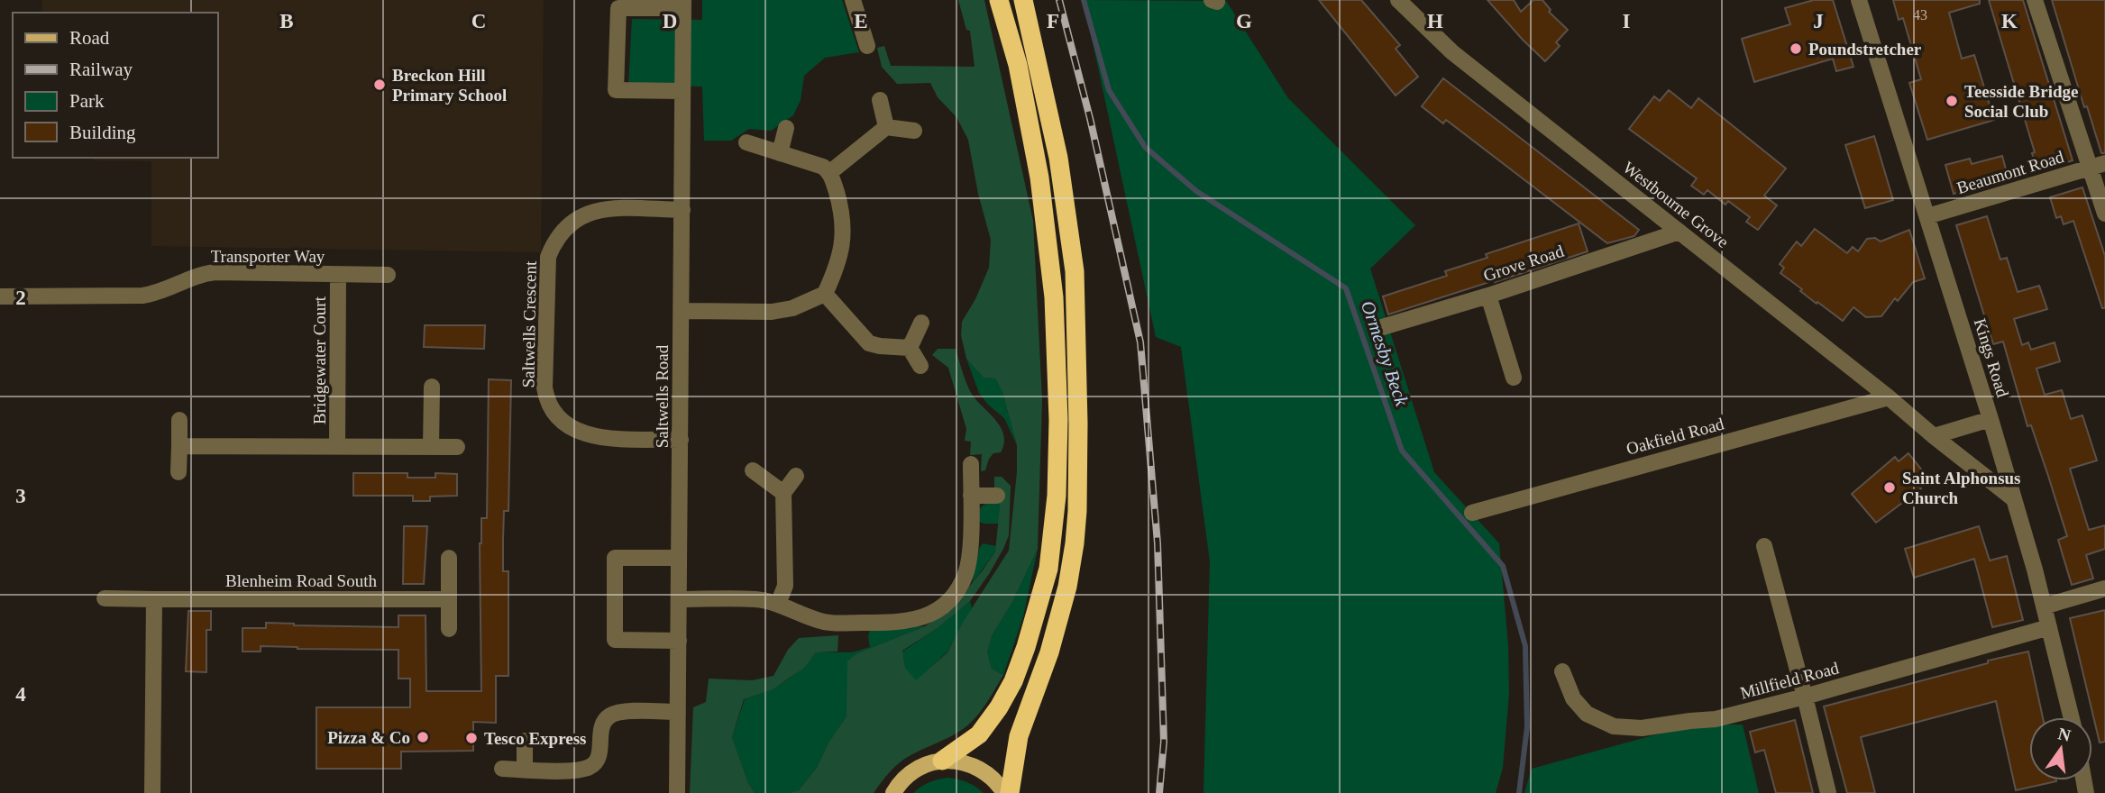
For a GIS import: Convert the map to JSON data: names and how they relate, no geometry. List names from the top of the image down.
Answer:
{
  "streets": {
    "street": [
      "Beaumont Road",
      "Westbourne Grove",
      "Transporter Way",
      "Grove Road",
      "Saltwells Crescent",
      "Kings Road",
      "Bridgewater Court",
      "Saltwells Road",
      "Oakfield Road",
      "Blenheim Road South",
      "Millfield Road"
    ]
  },
  "crossings": [
    ["Beaumont Road", "Kings Road"],
    ["Westbourne Grove", "Grove Road"],
    ["Westbourne Grove", "Kings Road"],
    ["Westbourne Grove", "Oakfield Road"],
    ["Transporter Way", "Bridgewater Court"],
    ["Saltwells Crescent", "Saltwells Road"],
    ["Kings Road", "Millfield Road"]
  ],
  "water": ["Ormesby Beck"],
  "places": [
    "Poundstretcher",
    "Breckon Hill Primary School",
    "Teesside Bridge Social Club",
    "Saint Alphonsus Church",
    "Pizza & Co",
    "Tesco Express"
  ],
  "house_numbers": ["43"],
  "legend": [
    "Road",
    "Railway",
    "Park",
    "Building"
  ],
  "north": "top",
  "grid": {
    "columns": [
      "B",
      "C",
      "D",
      "E",
      "F",
      "G",
      "H",
      "I",
      "J",
      "K"
    ],
    "rows": ["2", "3", "4"]
  }
}
